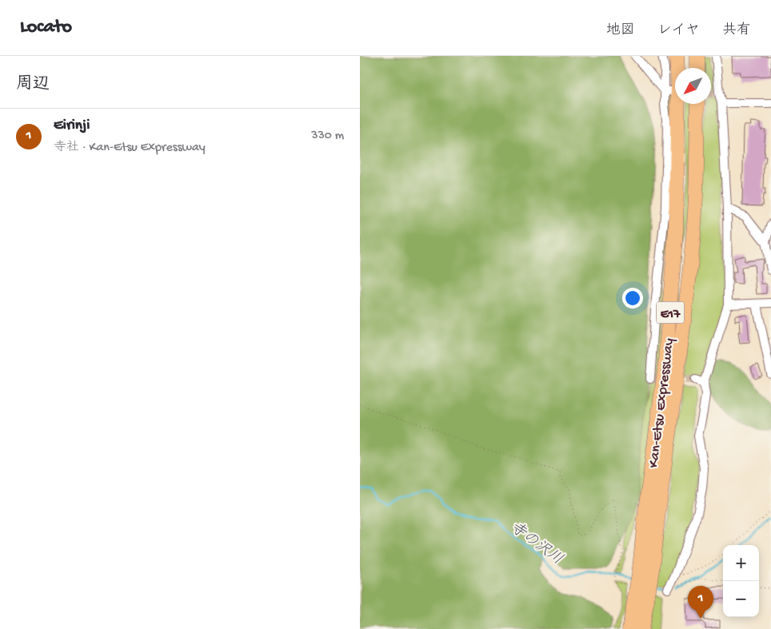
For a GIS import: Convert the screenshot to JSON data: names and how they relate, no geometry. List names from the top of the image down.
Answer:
{
  "streets": {
    "highway": ["E17", "Kan-Etsu Expressway"]
  },
  "water": ["寺の沢川"],
  "north": "bottom left",
  "page": {
    "header": "Locato",
    "nav": ["地図", "レイヤ", "共有"],
    "heading": "周辺",
    "list": [
      {
        "mark": "1",
        "name": "Eirinji",
        "note": "寺社 · Kan-Etsu Expressway",
        "value": "330 m"
      }
    ],
    "map_buttons": ["+", "−"],
    "pins": "1"
  }
}
